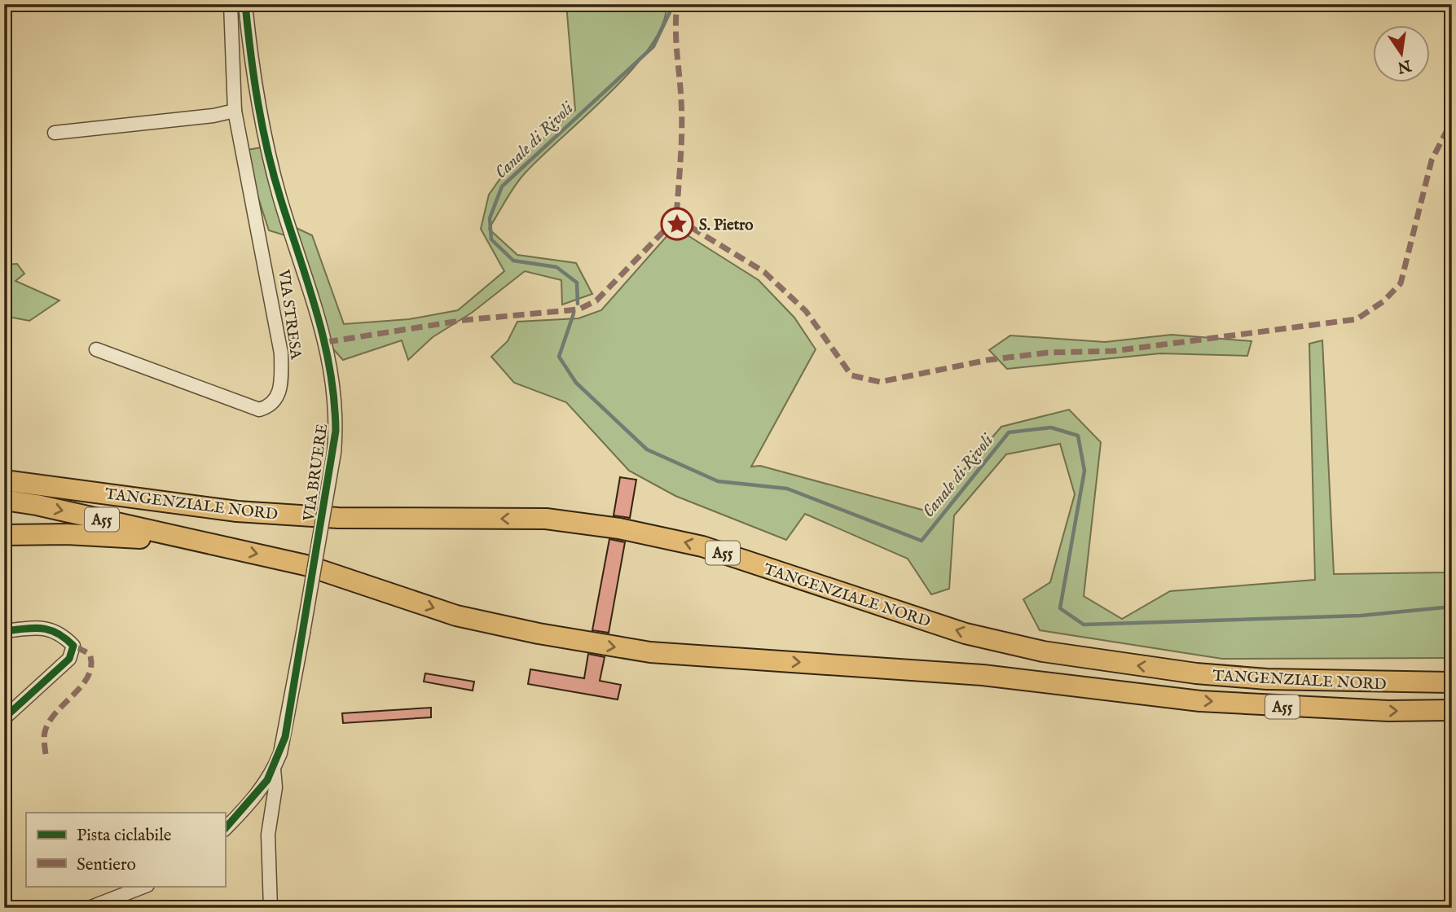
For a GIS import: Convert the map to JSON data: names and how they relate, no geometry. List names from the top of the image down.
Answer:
{
  "streets": {
    "highway": ["TANGENZIALE NORD", "A55"],
    "street": ["VIA STRESA", "VIA BRUERE"]
  },
  "crossings": [
    ["TANGENZIALE NORD", "A55"]
  ],
  "water": ["Canale di Rivoli"],
  "places": {
    "place": ["S. Pietro"]
  },
  "legend": ["Pista ciclabile", "Sentiero"],
  "north": "bottom"
}
